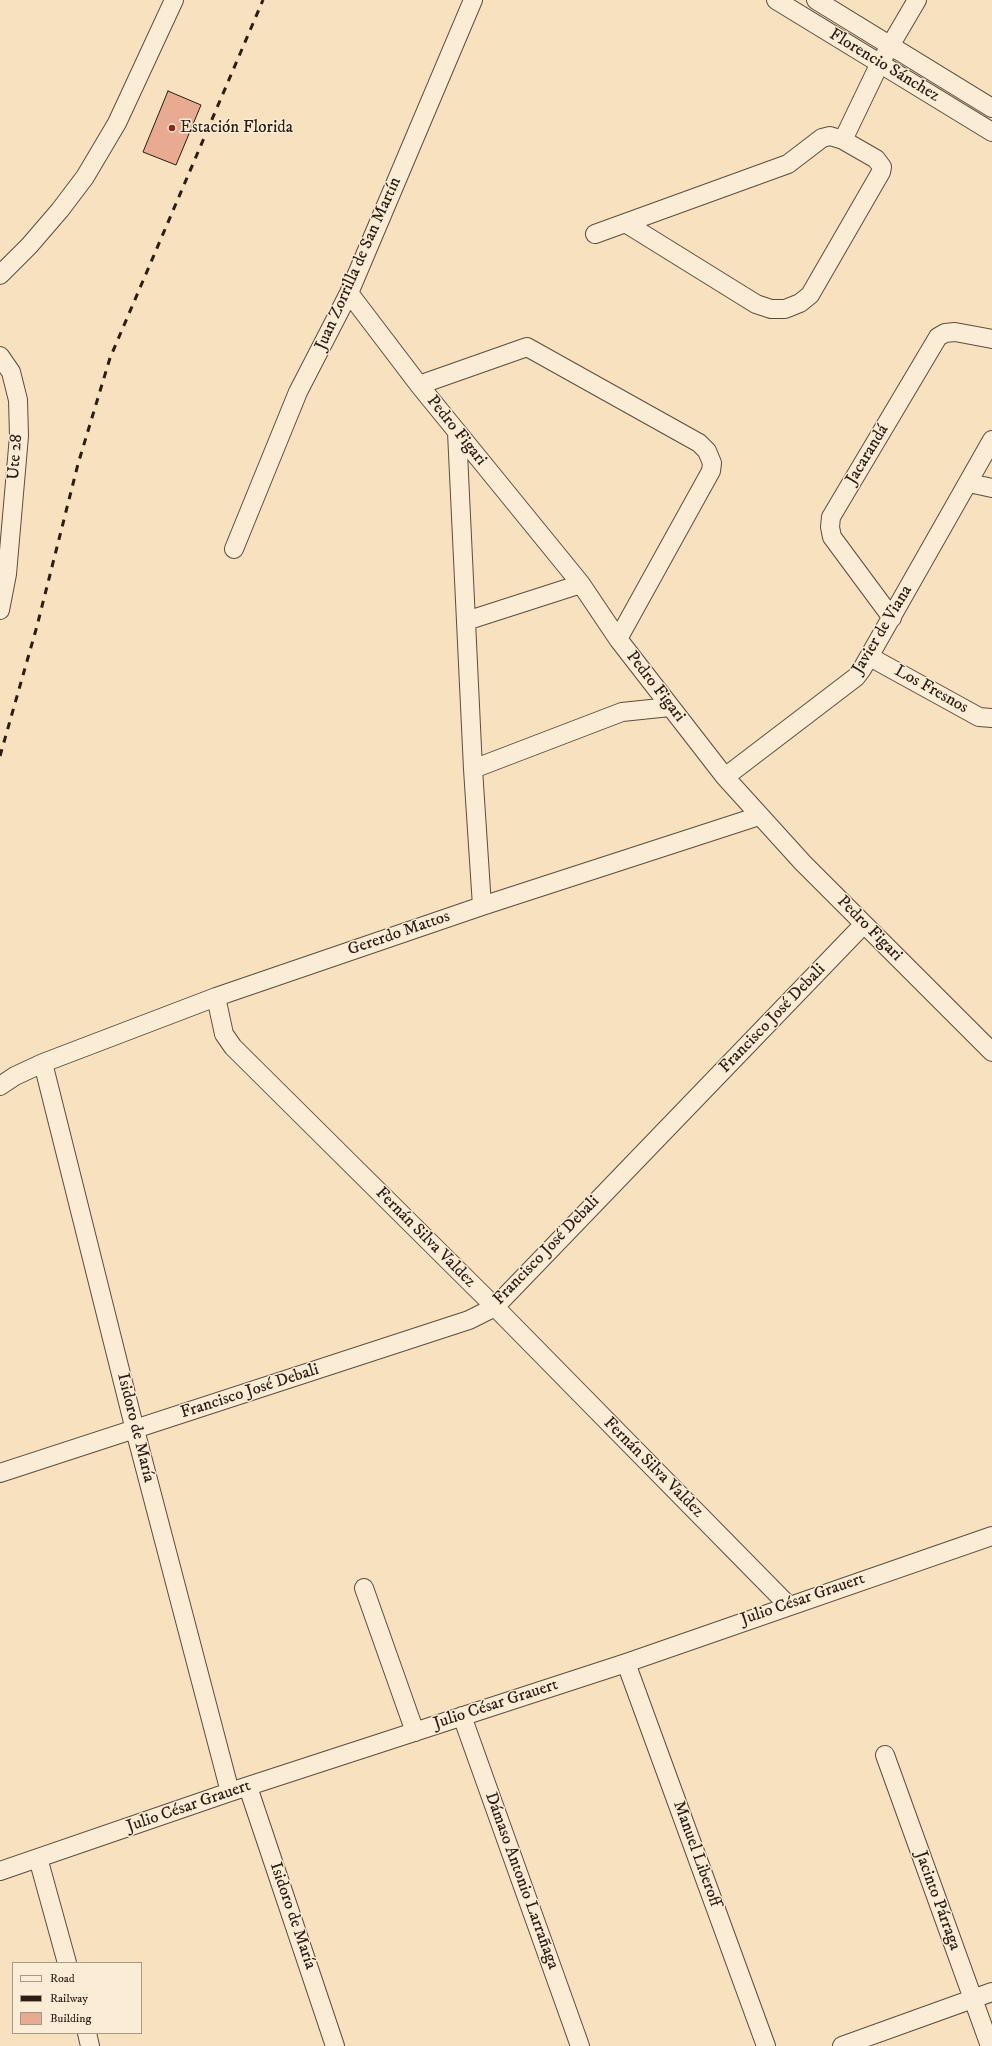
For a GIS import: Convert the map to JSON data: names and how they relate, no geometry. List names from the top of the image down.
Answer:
{
  "streets": {
    "street": [
      "Florencio Sánchez",
      "Juan Zorrilla de San Martín",
      "Pedro Figari",
      "Jacarandá",
      "Ute 28",
      "Javier de Viana",
      "Los Fresnos",
      "Gererdo Mattos",
      "Francisco José Debali",
      "Fernán Silva Valdez",
      "Isidoro de María",
      "Julio César Grauert",
      "Manuel Liberoff",
      "Dámaso Antonio Larrañaga",
      "Jacinto Párraga"
    ]
  },
  "crossings": [
    ["Juan Zorrilla de San Martín", "Pedro Figari"],
    ["Pedro Figari", "Javier de Viana"],
    ["Pedro Figari", "Gererdo Mattos"],
    ["Pedro Figari", "Francisco José Debali"],
    ["Jacarandá", "Javier de Viana"],
    ["Javier de Viana", "Los Fresnos"],
    ["Gererdo Mattos", "Fernán Silva Valdez"],
    ["Gererdo Mattos", "Isidoro de María"],
    ["Francisco José Debali", "Fernán Silva Valdez"],
    ["Francisco José Debali", "Isidoro de María"],
    ["Fernán Silva Valdez", "Julio César Grauert"],
    ["Isidoro de María", "Julio César Grauert"],
    ["Julio César Grauert", "Manuel Liberoff"],
    ["Julio César Grauert", "Dámaso Antonio Larrañaga"]
  ],
  "places": ["Estación Florida"],
  "legend": ["Road", "Railway", "Building"]
}
